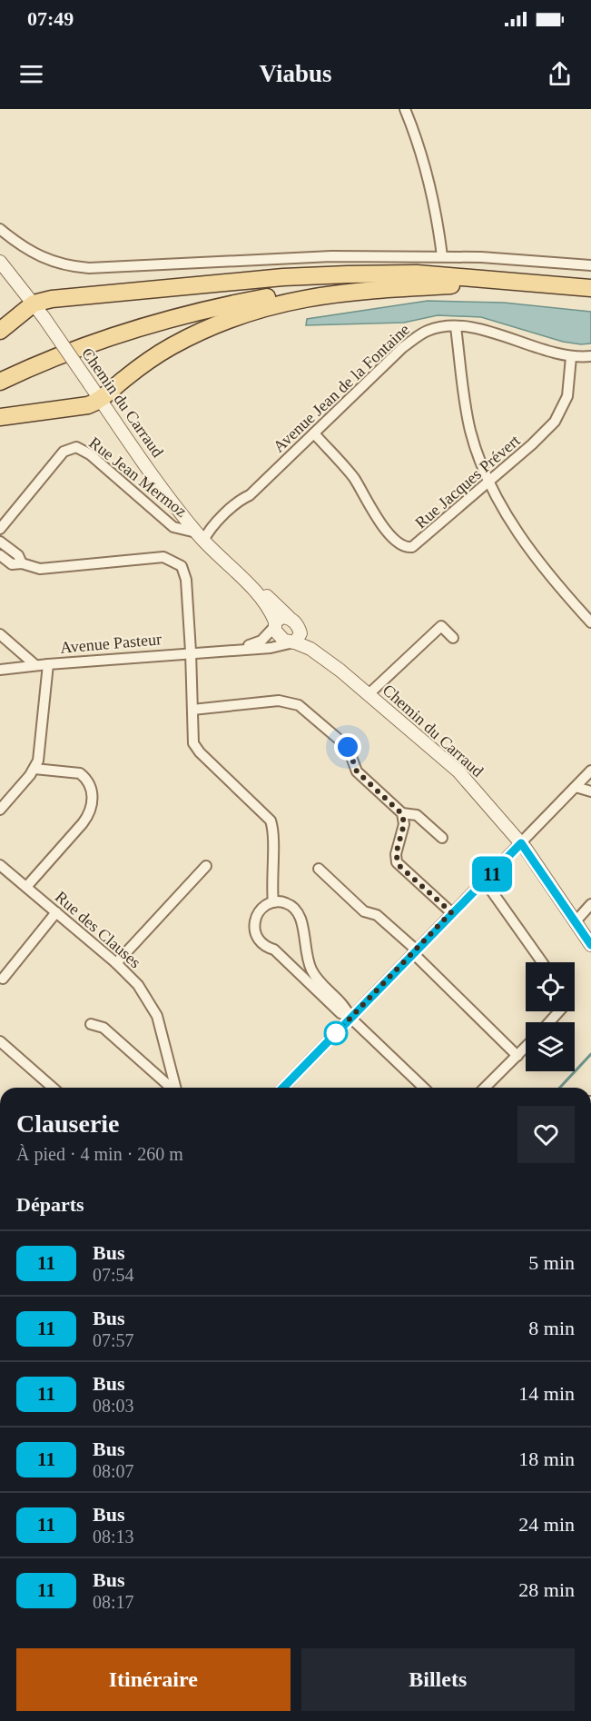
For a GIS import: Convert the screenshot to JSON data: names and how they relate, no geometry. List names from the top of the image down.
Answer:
{
  "streets": {
    "street": [
      "Avenue Jean de la Fontaine",
      "Chemin du Carraud",
      "Rue Jean Mermoz",
      "Rue Jacques Prévert",
      "Avenue Pasteur",
      "Rue des Clauses"
    ]
  },
  "crossings": [
    ["Avenue Jean de la Fontaine", "Chemin du Carraud"],
    ["Avenue Jean de la Fontaine", "Rue Jean Mermoz"],
    ["Avenue Jean de la Fontaine", "Rue Jacques Prévert"],
    ["Chemin du Carraud", "Rue Jean Mermoz"],
    ["Chemin du Carraud", "Avenue Pasteur"]
  ],
  "lines": ["bus line 11"],
  "page": {
    "status": "07:49",
    "header": "Viabus",
    "on_map": "11",
    "heading": [
      ["Clauserie", "À pied · 4 min · 260 m"],
      "Départs"
    ],
    "list": [
      {
        "mark": "11",
        "name": "Bus",
        "note": "07:54",
        "value": "5 min"
      },
      {
        "mark": "11",
        "name": "Bus",
        "note": "07:57",
        "value": "8 min"
      },
      {
        "mark": "11",
        "name": "Bus",
        "note": "08:03",
        "value": "14 min"
      },
      {
        "mark": "11",
        "name": "Bus",
        "note": "08:07",
        "value": "18 min"
      },
      {
        "mark": "11",
        "name": "Bus",
        "note": "08:13",
        "value": "24 min"
      },
      {
        "mark": "11",
        "name": "Bus",
        "note": "08:17",
        "value": "28 min"
      }
    ],
    "buttons": ["Itinéraire", "Billets"]
  }
}
